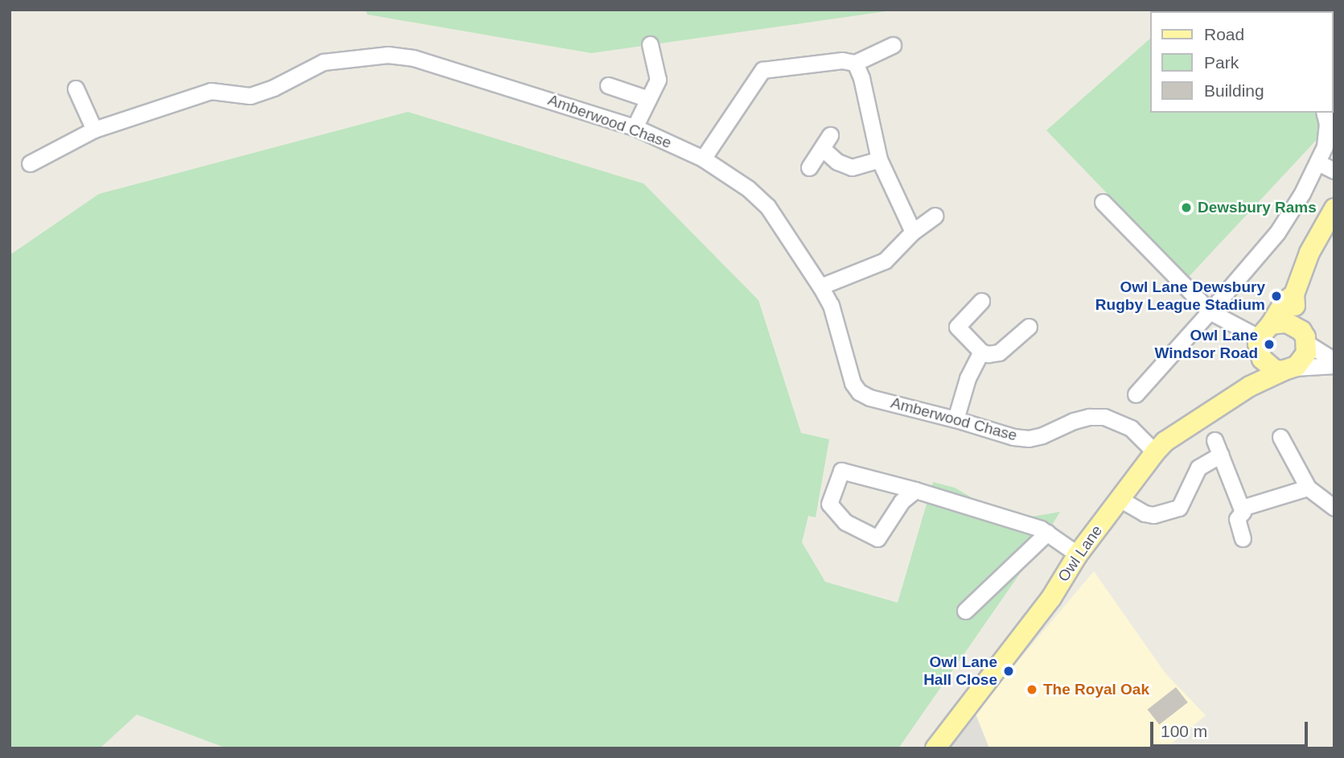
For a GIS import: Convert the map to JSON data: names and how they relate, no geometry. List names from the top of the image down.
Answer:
{
  "streets": {
    "main road": ["Owl Lane"],
    "street": ["Amberwood Chase"]
  },
  "crossings": [
    ["Amberwood Chase", "Owl Lane"]
  ],
  "places": [
    "Dewsbury Rams",
    "Owl Lane Dewsbury Rugby League Stadium",
    "Owl Lane Windsor Road",
    "Owl Lane Hall Close",
    "The Royal Oak"
  ],
  "legend": ["Road", "Park", "Building"],
  "scale_bar": "100 m"
}
